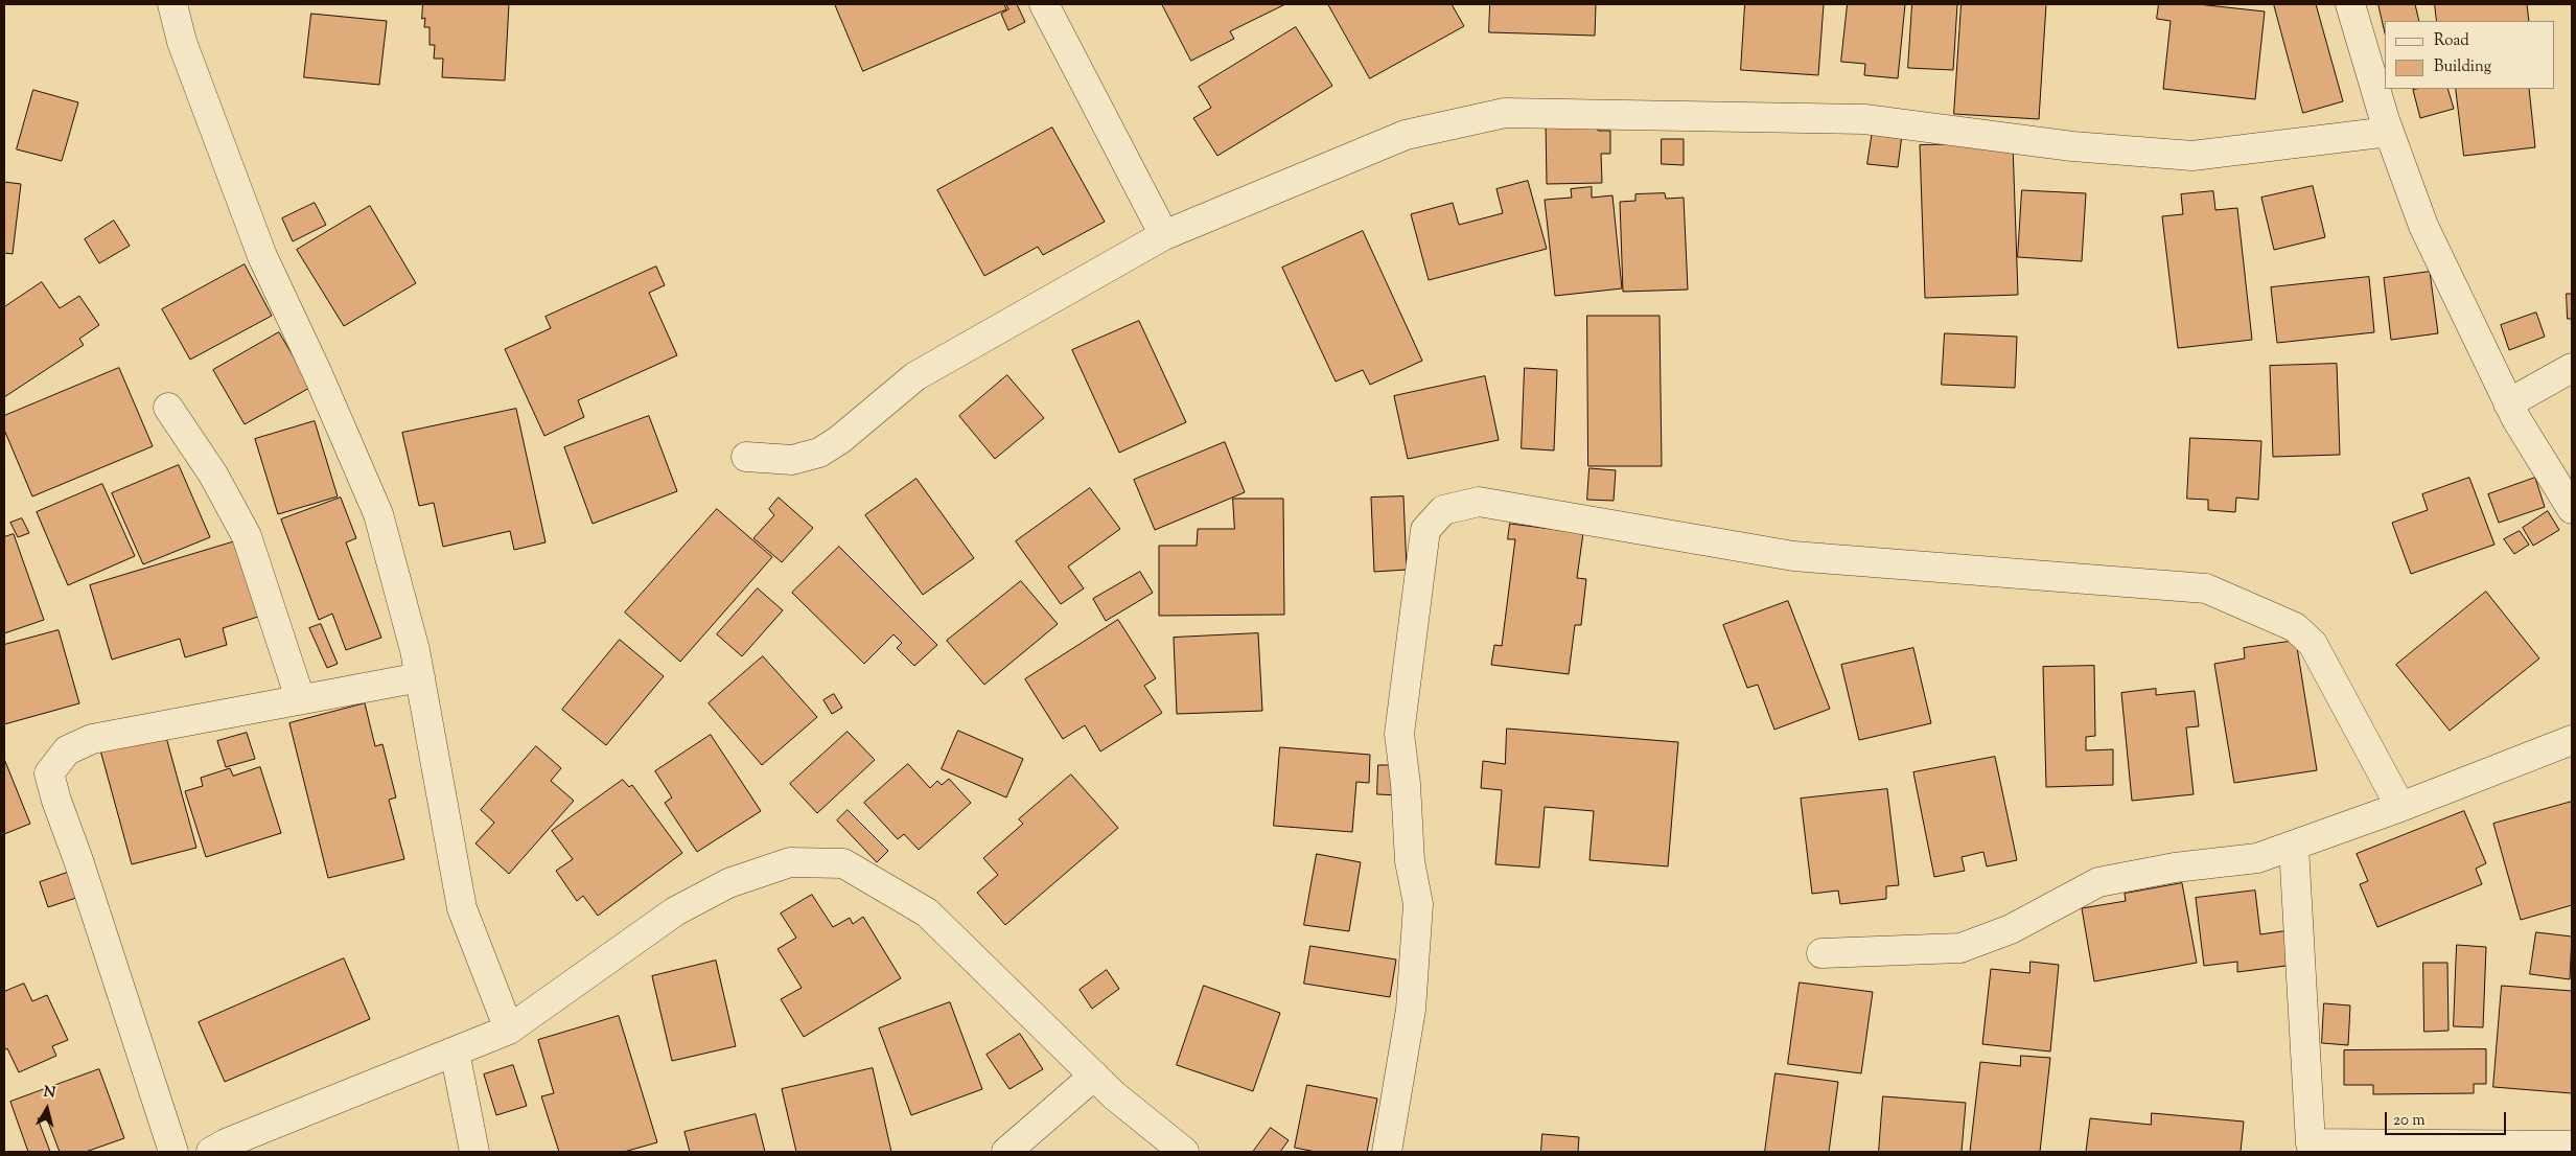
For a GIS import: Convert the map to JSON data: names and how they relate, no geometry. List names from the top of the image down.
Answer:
{
  "legend": ["Road", "Building"],
  "scale_bar": "20 m",
  "north": "top"
}
